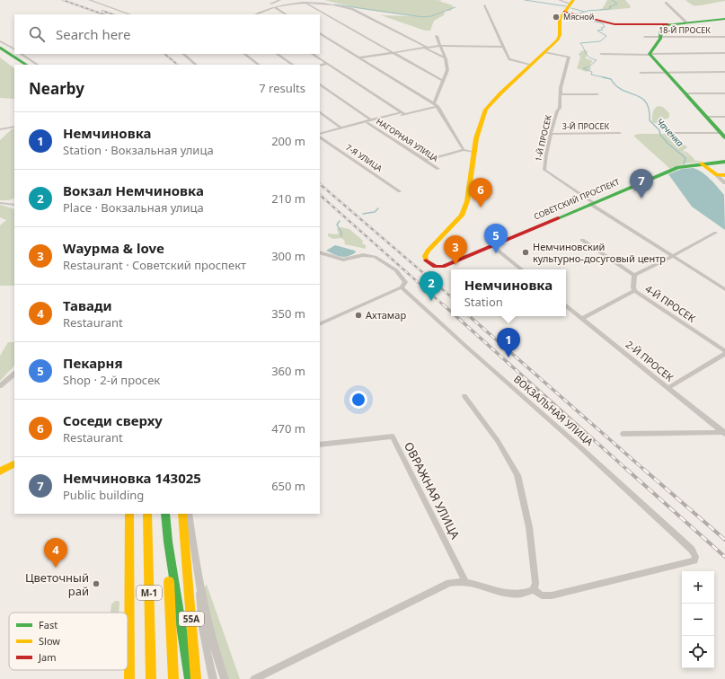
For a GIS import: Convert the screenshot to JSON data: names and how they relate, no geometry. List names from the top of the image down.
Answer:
{
  "streets": {
    "main road": ["СОВЕТСКИЙ ПРОСПЕКТ", "М-1", "55А"],
    "street": [
      "18-Й ПРОСЕК",
      "3-Й ПРОСЕК",
      "1-Й ПРОСЕК",
      "НАГОРНАЯ УЛИЦА",
      "7-Я УЛИЦА",
      "4-Й ПРОСЕК",
      "2-Й ПРОСЕК",
      "ВОКЗАЛЬНАЯ УЛИЦА",
      "ОВРАЖНАЯ УЛИЦА"
    ]
  },
  "crossings": [
    ["3-Й ПРОСЕК", "1-Й ПРОСЕК"],
    ["1-Й ПРОСЕК", "СОВЕТСКИЙ ПРОСПЕКТ"]
  ],
  "water": ["Чаченка"],
  "places": [
    "Мясной",
    "Немчиновский культурно-досуговый центр",
    "Ахтамар",
    "Цветочный рай"
  ],
  "legend": ["Fast", "Slow", "Jam"],
  "page": {
    "search": "Search here",
    "heading": ["Nearby", "7 results"],
    "list": [
      {
        "mark": "1",
        "name": "Немчиновка",
        "note": "Station · Вокзальная улица",
        "value": "200 m"
      },
      {
        "mark": "2",
        "name": "Вокзал Немчиновка",
        "note": "Place · Вокзальная улица",
        "value": "210 m"
      },
      {
        "mark": "3",
        "name": "Wаурма & love",
        "note": "Restaurant · Советский проспект",
        "value": "300 m"
      },
      {
        "mark": "4",
        "name": "Тавади",
        "note": "Restaurant",
        "value": "350 m"
      },
      {
        "mark": "5",
        "name": "Пекарня",
        "note": "Shop · 2-й просек",
        "value": "360 m"
      },
      {
        "mark": "6",
        "name": "Соседи сверху",
        "note": "Restaurant",
        "value": "470 m"
      },
      {
        "mark": "7",
        "name": "Немчиновка 143025",
        "note": "Public building",
        "value": "650 m"
      }
    ],
    "pins": [
      "7",
      "6",
      "5",
      "3",
      "2",
      "1",
      "4"
    ],
    "popup": ["Немчиновка", "Station"],
    "map_buttons": ["+", "−"]
  }
}
